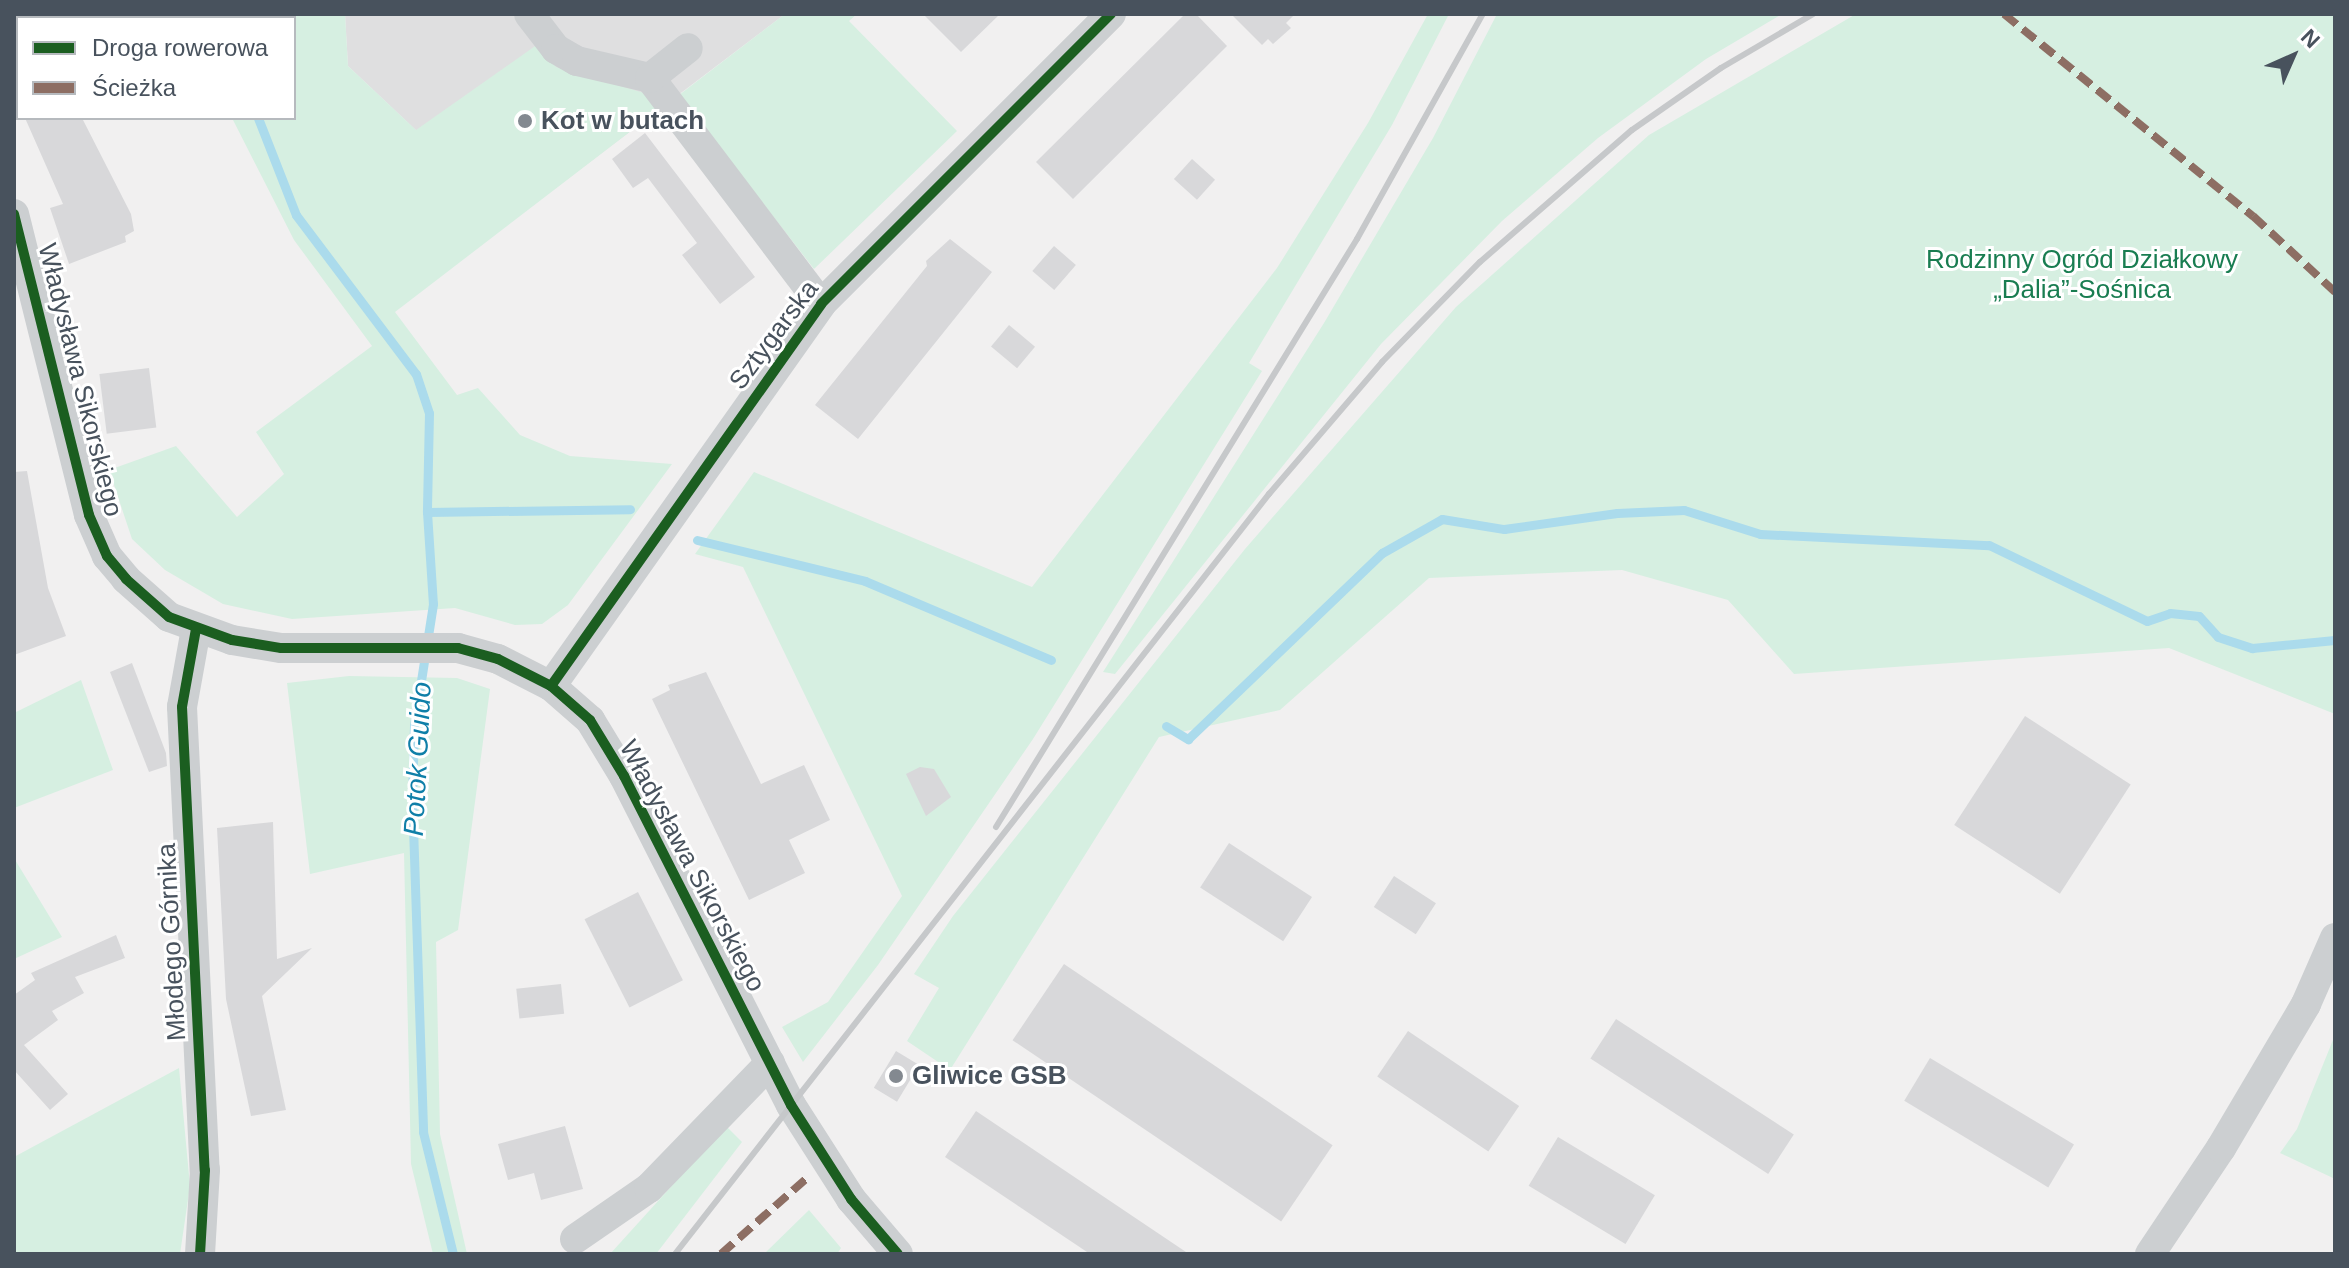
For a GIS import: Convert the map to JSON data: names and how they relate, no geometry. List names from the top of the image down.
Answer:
{
  "streets": {
    "street": ["Sztygarska", "Władysława Sikorskiego", "Młodego Górnika"]
  },
  "crossings": [
    ["Sztygarska", "Władysława Sikorskiego"],
    ["Władysława Sikorskiego", "Młodego Górnika"]
  ],
  "water": ["Potok Guido"],
  "parks": ["Rodzinny Ogród Działkowy „Dalia”-Sośnica"],
  "places": ["Kot w butach", "Gliwice GSB"],
  "legend": ["Droga rowerowa", "Ścieżka"],
  "north": "top right"
}
